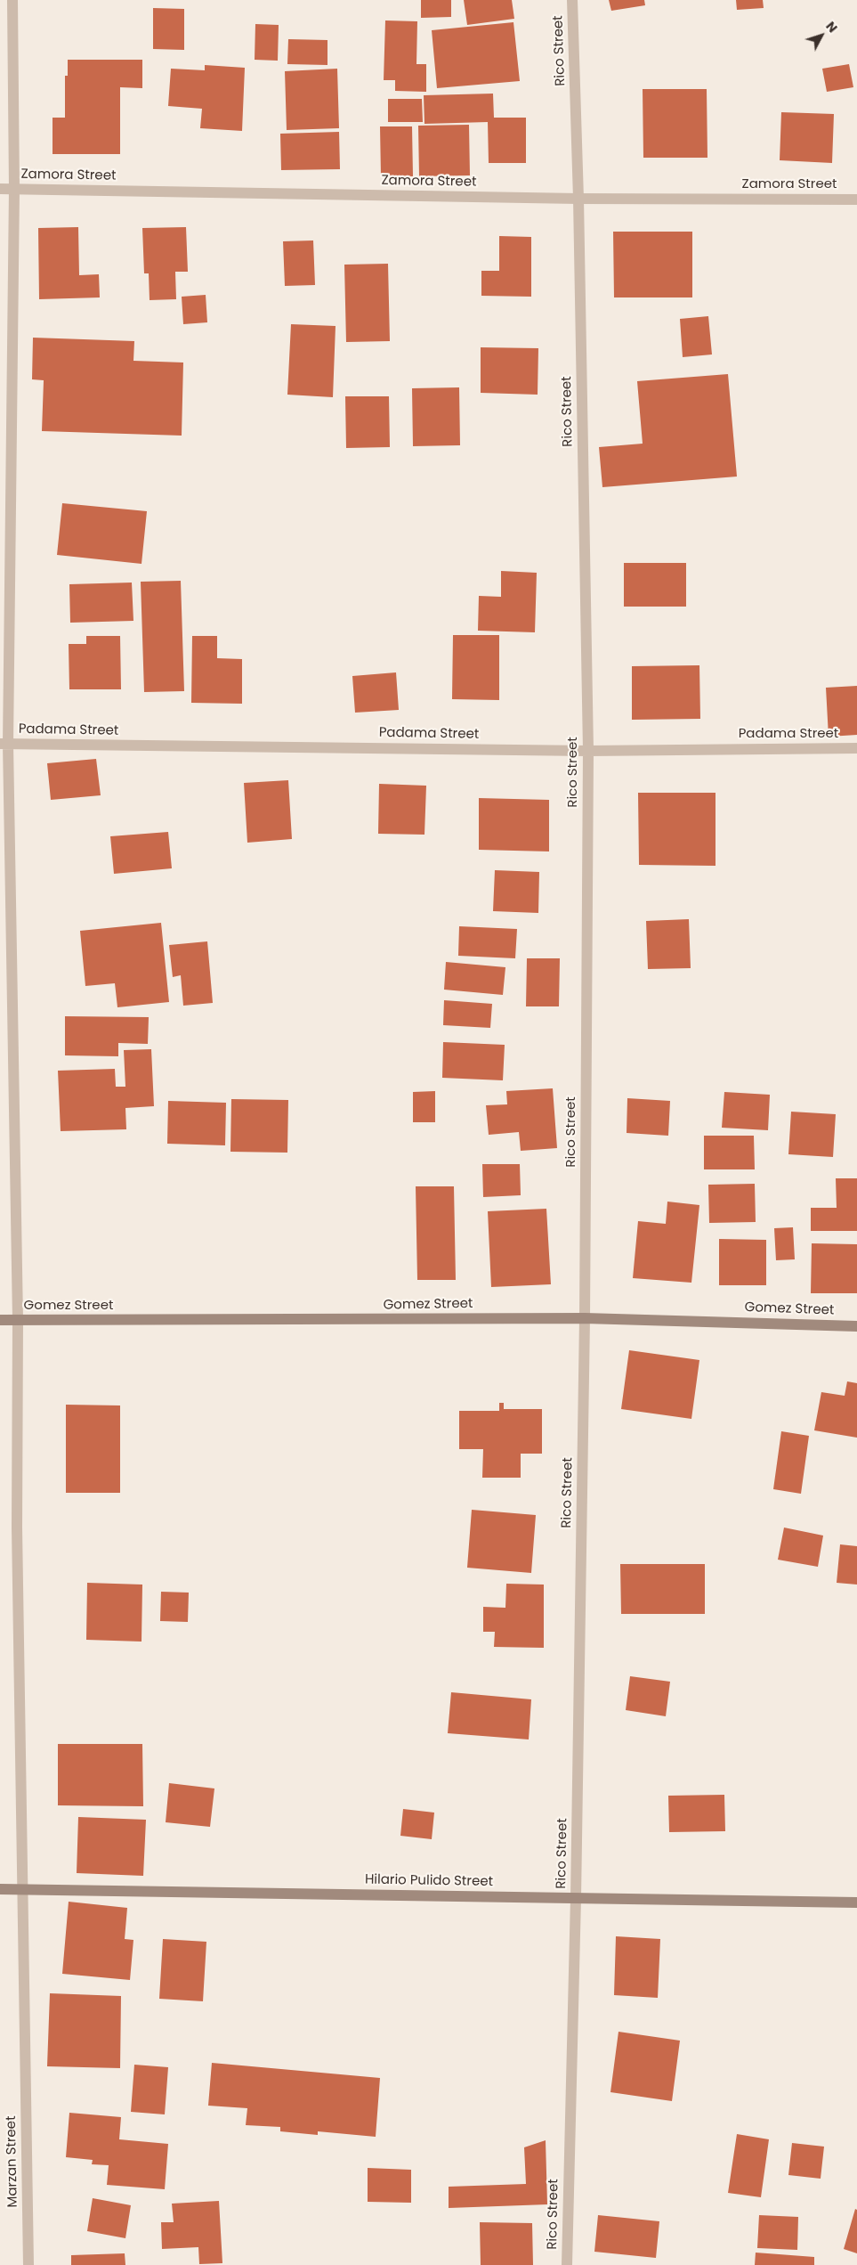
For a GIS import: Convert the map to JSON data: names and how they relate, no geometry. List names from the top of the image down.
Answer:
{
  "streets": {
    "main road": ["Gomez Street", "Hilario Pulido Street"],
    "street": [
      "Rico Street",
      "Zamora Street",
      "Padama Street",
      "Marzan Street"
    ]
  },
  "crossings": [
    ["Rico Street", "Zamora Street"],
    ["Rico Street", "Padama Street"],
    ["Rico Street", "Gomez Street"],
    ["Rico Street", "Hilario Pulido Street"],
    ["Zamora Street", "Marzan Street"],
    ["Padama Street", "Marzan Street"],
    ["Gomez Street", "Marzan Street"],
    ["Hilario Pulido Street", "Marzan Street"]
  ],
  "north": "top right"
}
